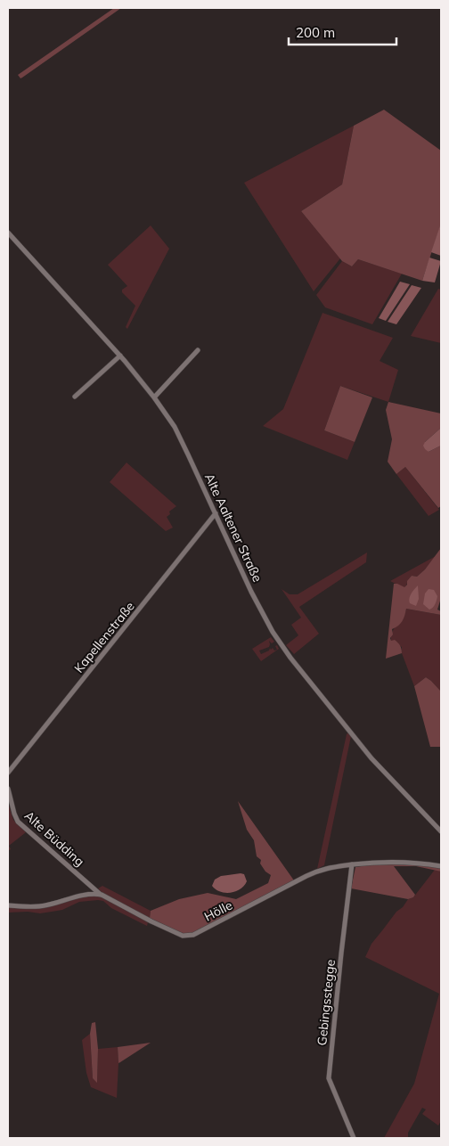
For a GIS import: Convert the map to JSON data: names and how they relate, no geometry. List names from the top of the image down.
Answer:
{
  "streets": {
    "street": [
      "Alte Aaltener Straße",
      "Kapellenstraße",
      "Alte Büdding",
      "Hölle",
      "Gebingsstegge"
    ]
  },
  "crossings": [
    ["Alte Aaltener Straße", "Kapellenstraße"],
    ["Alte Büdding", "Hölle"],
    ["Hölle", "Gebingsstegge"]
  ],
  "scale_bar": "200 m"
}
